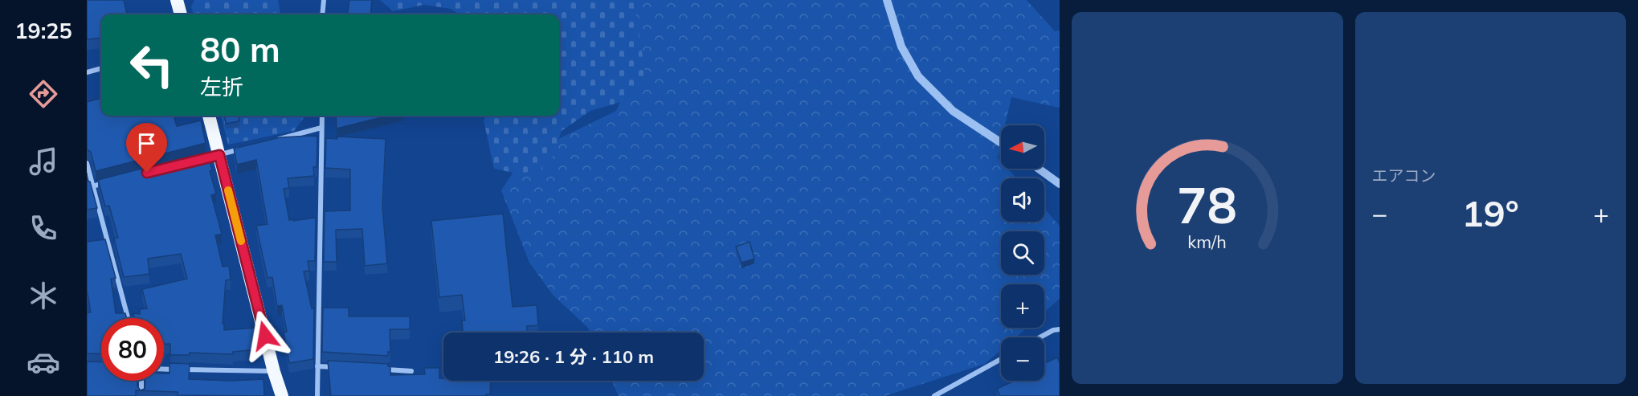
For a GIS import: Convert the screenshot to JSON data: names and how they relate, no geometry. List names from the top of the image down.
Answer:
{
  "north": "left",
  "page": {
    "tabs": "19:25",
    "tile": "エアコン",
    "turn": ["80 m", "左折"],
    "map_buttons": ["+", "−"],
    "heat": ["−", "19°", "+"],
    "limit": "80",
    "trip": "19:26 · 1 分 · 110 m",
    "gauge": ["78", "km/h"]
  }
}
